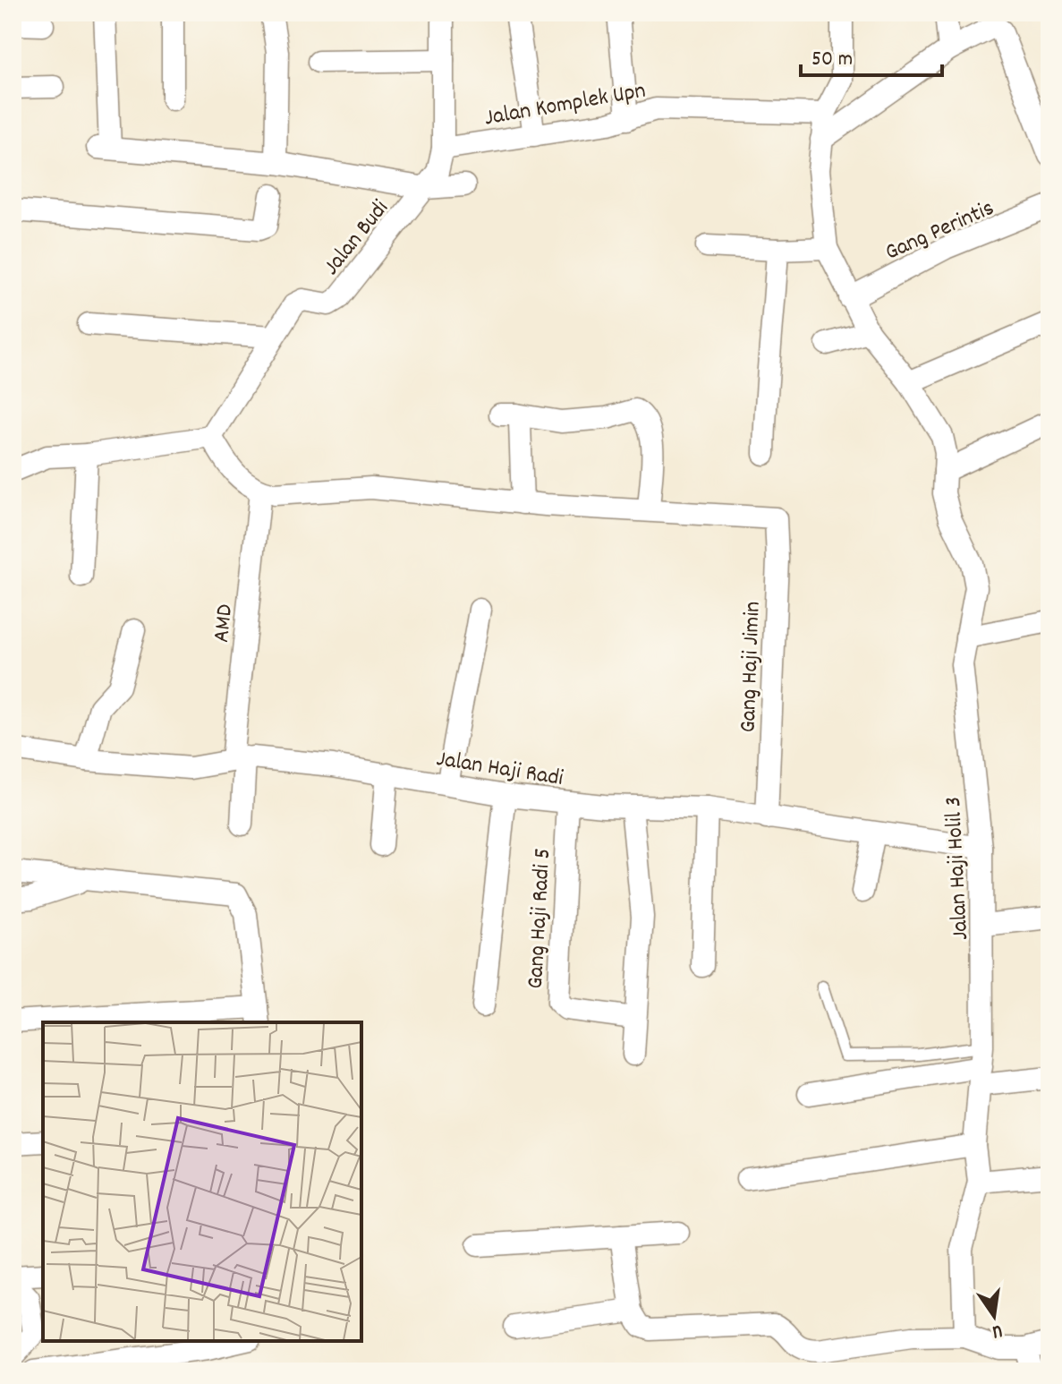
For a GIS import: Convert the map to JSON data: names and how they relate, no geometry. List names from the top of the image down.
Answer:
{
  "streets": {
    "street": [
      "Jalan Komplek Upn",
      "Gang Perintis",
      "Jalan Budi",
      "AMD",
      "Gang Haji Jimin",
      "Jalan Haji Radi",
      "Jalan Haji Holil 3",
      "Gang Haji Radi 5"
    ]
  },
  "crossings": [
    ["Jalan Komplek Upn", "Jalan Budi"],
    ["Jalan Komplek Upn", "Jalan Haji Holil 3"],
    ["Gang Perintis", "Jalan Haji Holil 3"],
    ["AMD", "Jalan Haji Radi"],
    ["Gang Haji Jimin", "Jalan Haji Radi"],
    ["Jalan Haji Radi", "Jalan Haji Holil 3"],
    ["Jalan Haji Radi", "Gang Haji Radi 5"]
  ],
  "scale_bar": "50 m",
  "north": "bottom"
}
